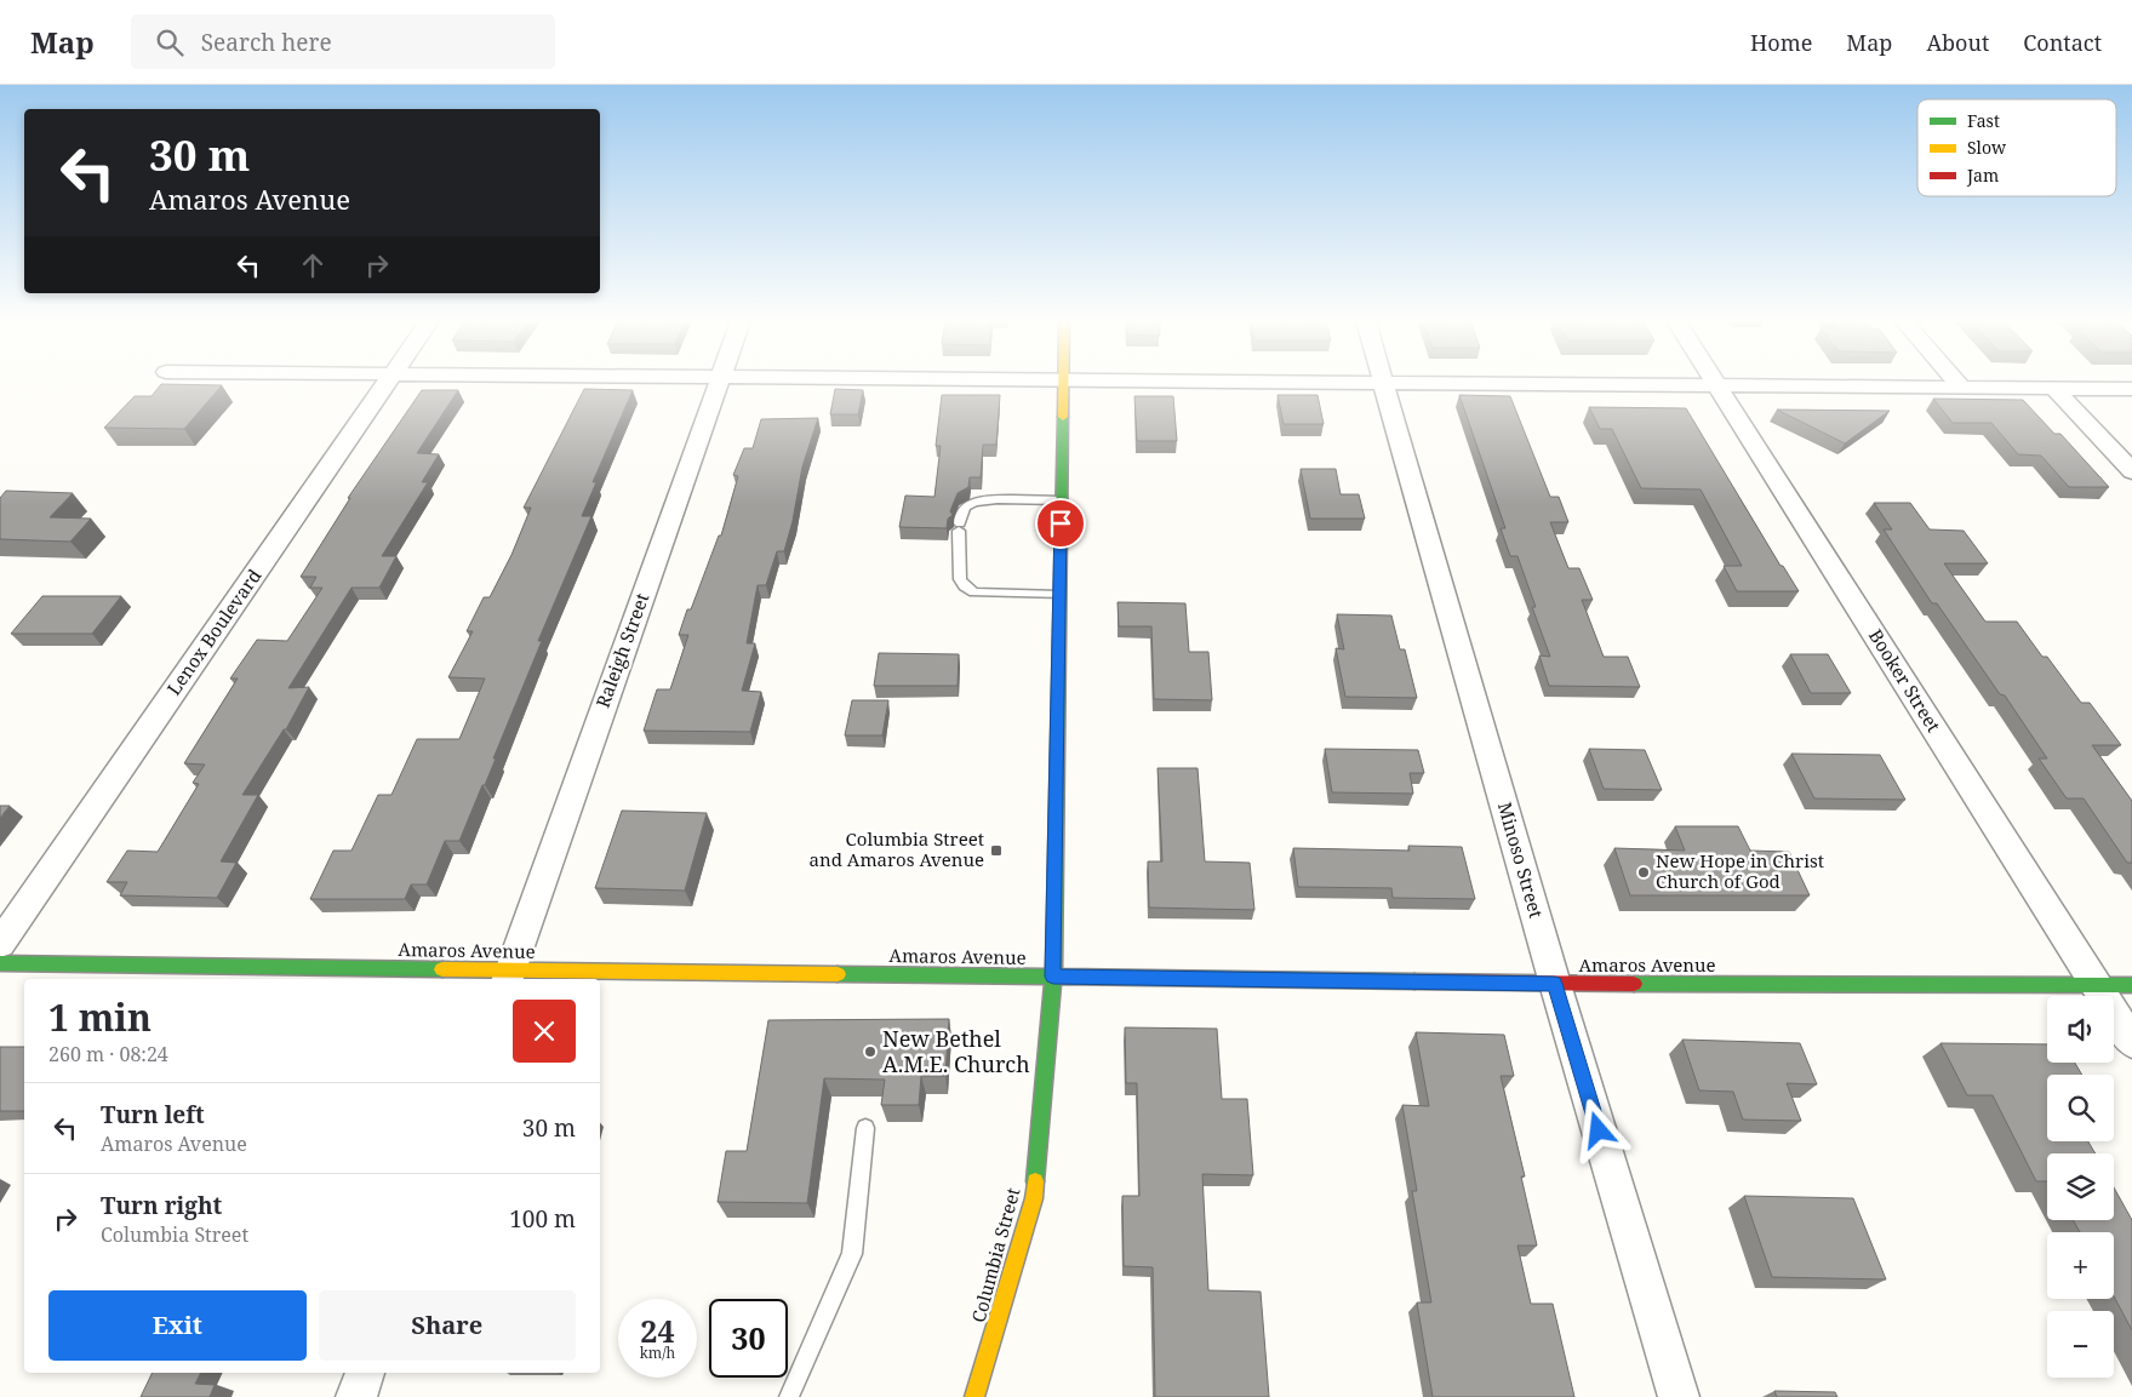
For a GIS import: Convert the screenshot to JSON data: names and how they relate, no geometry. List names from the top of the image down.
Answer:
{
  "streets": {
    "street": [
      "Lenox Boulevard",
      "Raleigh Street",
      "Booker Street",
      "Minoso Street",
      "Amaros Avenue",
      "Columbia Street"
    ]
  },
  "crossings": [
    ["Raleigh Street", "Amaros Avenue"],
    ["Booker Street", "Amaros Avenue"],
    ["Minoso Street", "Amaros Avenue"],
    ["Amaros Avenue", "Columbia Street"]
  ],
  "places": {
    "transit": ["Columbia Street and Amaros Avenue"],
    "other": ["New Hope in Christ Church of God", "New Bethel A.M.E. Church"]
  },
  "legend": ["Fast", "Slow", "Jam"],
  "page": {
    "header": "Map",
    "search": "Search here",
    "nav": [
      "Home",
      "Map",
      "About",
      "Contact"
    ],
    "turn": ["30 m", "Amaros Avenue"],
    "heading": ["1 min", "260 m · 08:24"],
    "map_buttons": ["+", "−"],
    "list": [
      {
        "name": "Turn left",
        "note": "Amaros Avenue",
        "value": "30 m"
      },
      {
        "name": "Turn right",
        "note": "Columbia Street",
        "value": "100 m"
      }
    ],
    "buttons": ["Exit", "Share"],
    "speed": "24 km/h",
    "limit": "30"
  }
}
